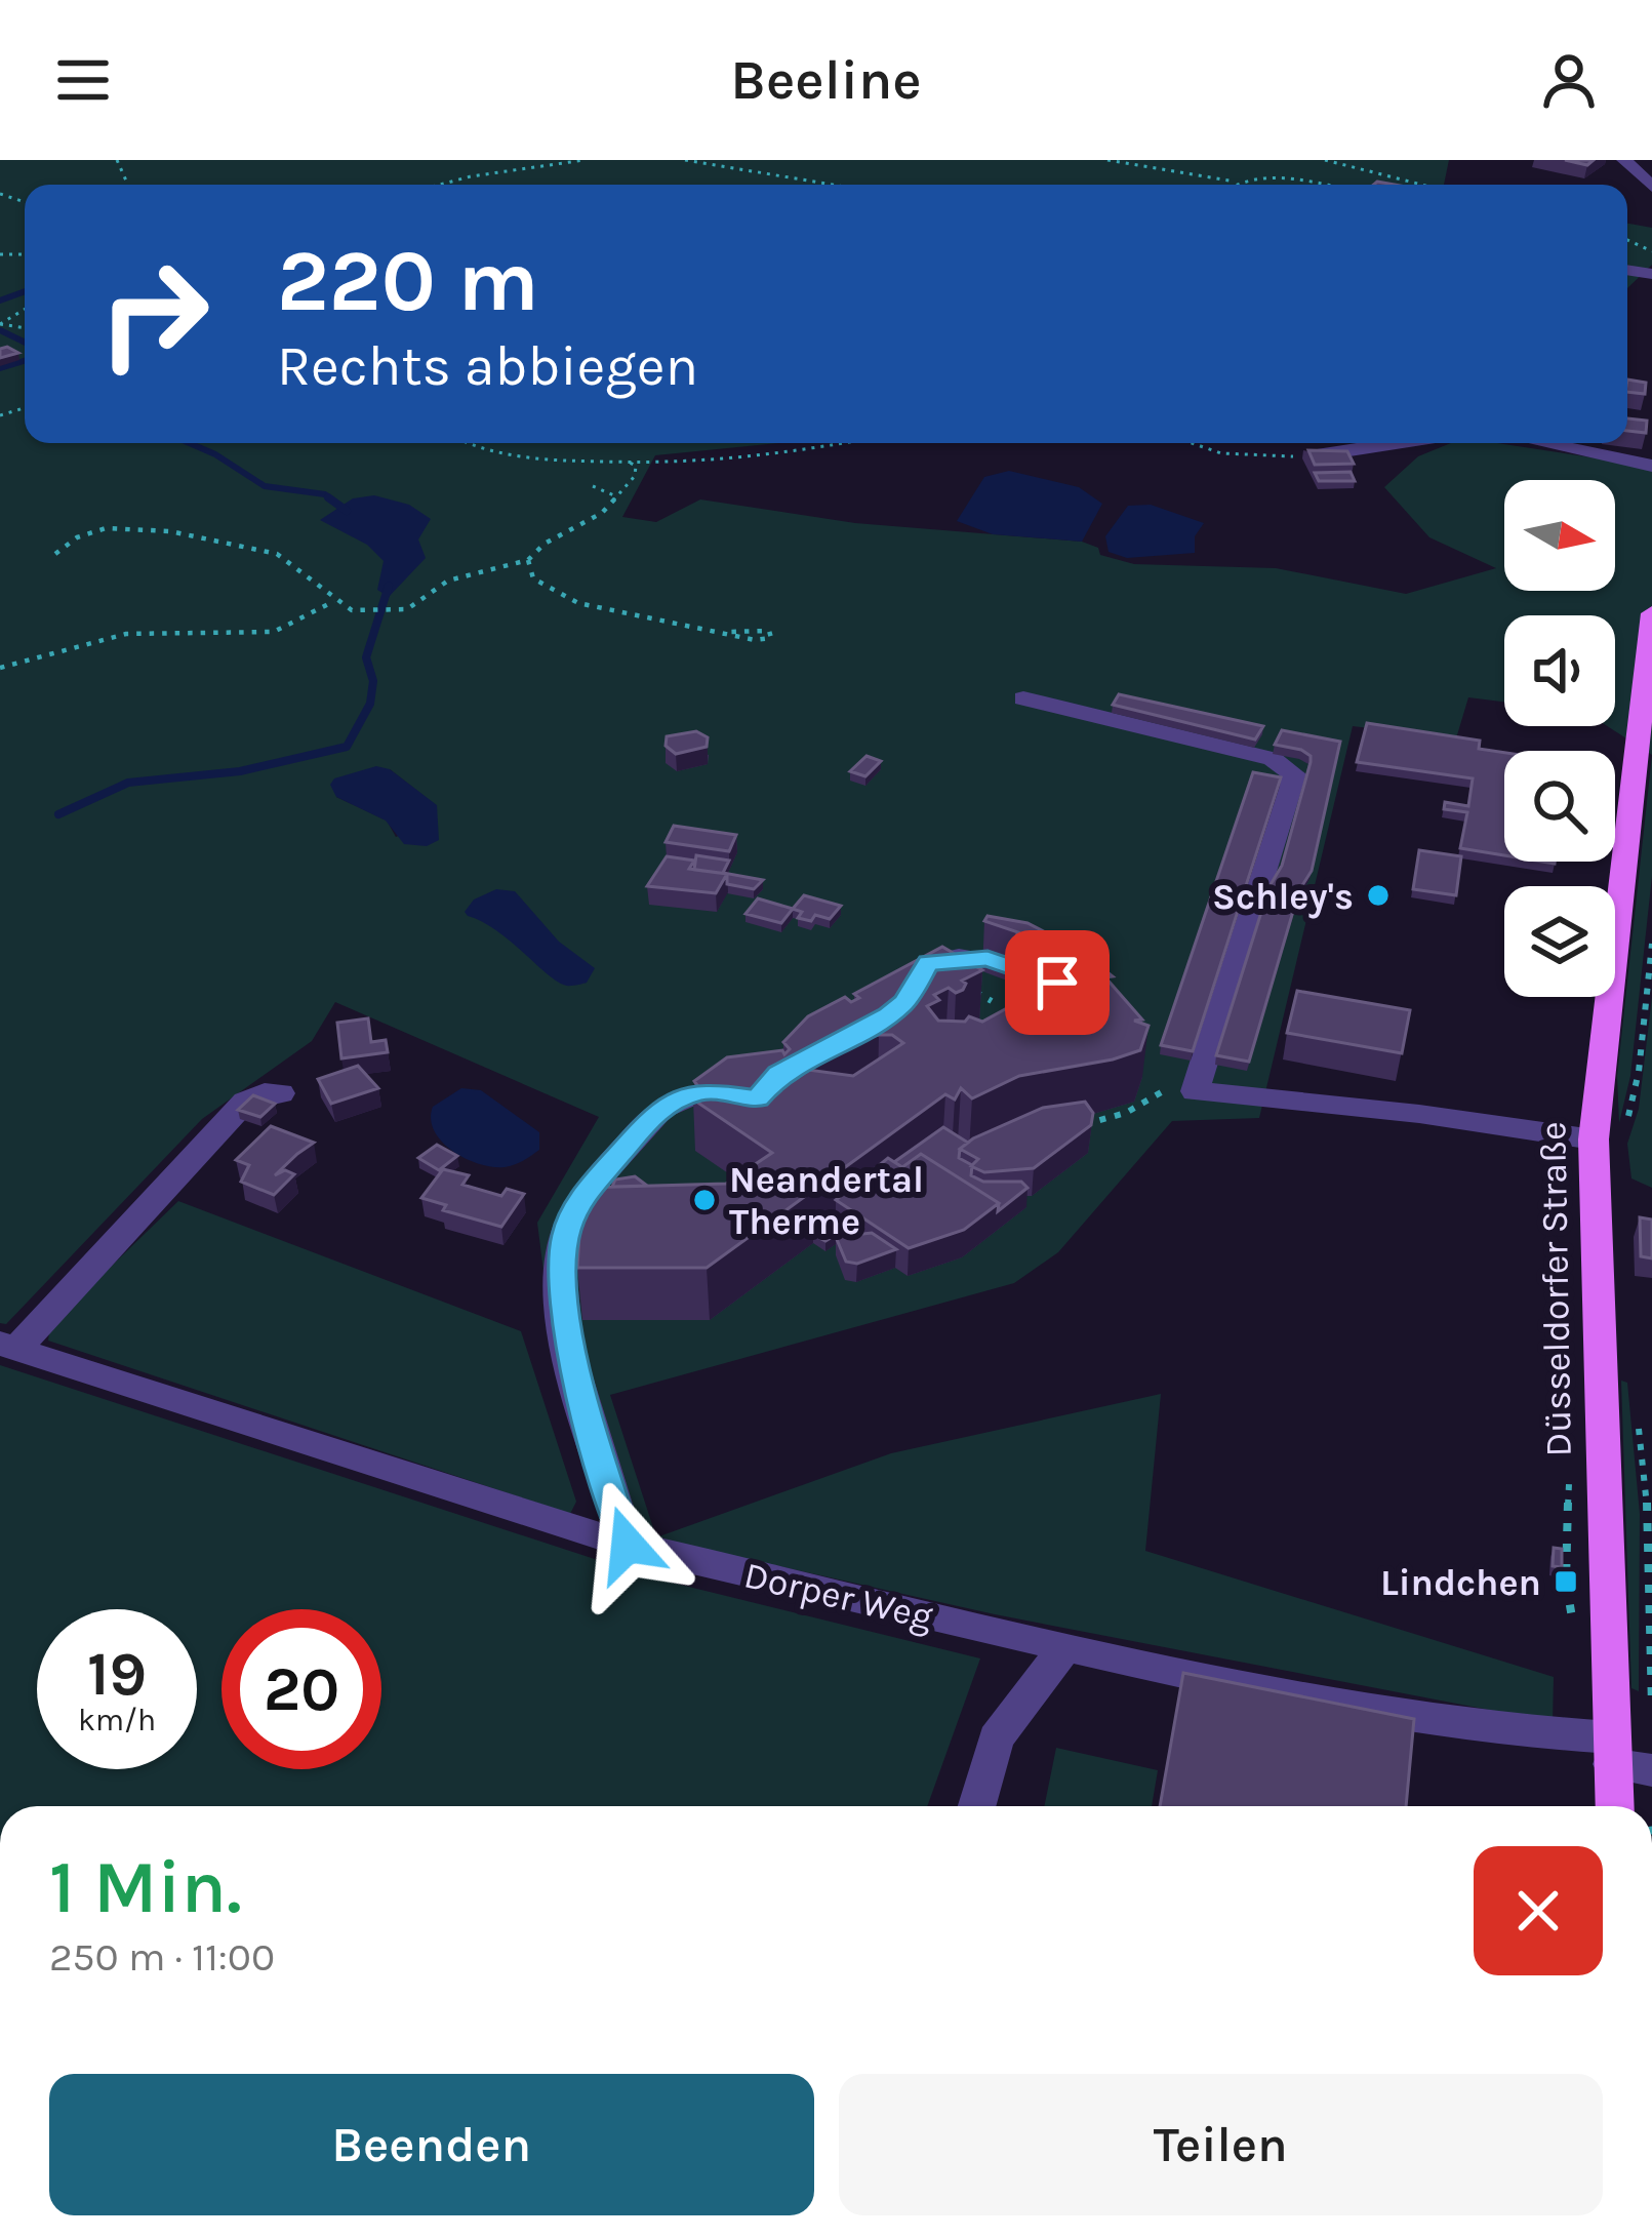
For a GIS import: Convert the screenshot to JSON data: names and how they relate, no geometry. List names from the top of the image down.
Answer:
{
  "streets": {
    "main road": ["Düsseldorfer Straße"],
    "street": ["Dorper Weg"]
  },
  "crossings": [
    ["Düsseldorfer Straße", "Dorper Weg"]
  ],
  "places": {
    "other": ["Schley's", "Neandertal Therme"],
    "transit": ["Lindchen"]
  },
  "north": "right",
  "page": {
    "header": "Beeline",
    "turn": ["220 m", "Rechts abbiegen"],
    "speed": "19 km/h",
    "limit": "20",
    "heading": ["1 Min.", "250 m · 11:00"],
    "buttons": ["Beenden", "Teilen"]
  }
}
